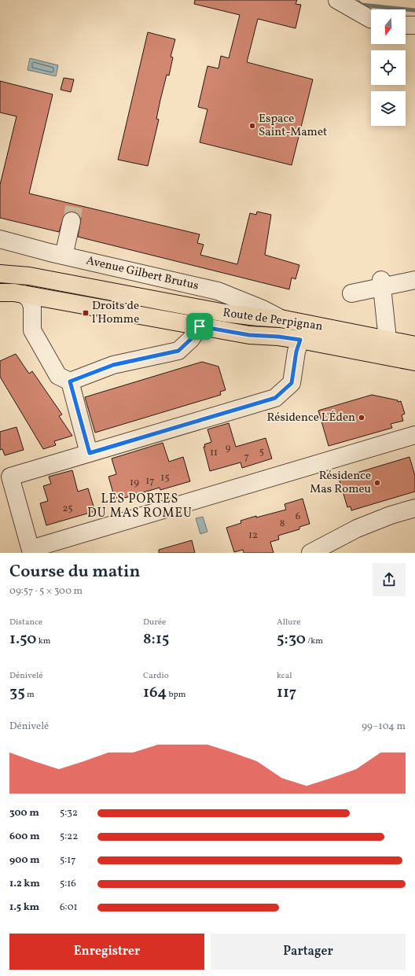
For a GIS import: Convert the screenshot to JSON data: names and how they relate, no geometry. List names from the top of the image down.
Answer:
{
  "streets": {
    "main road": ["Route de Perpignan"],
    "street": ["Avenue Gilbert Brutus"]
  },
  "crossings": [
    ["Avenue Gilbert Brutus", "Route de Perpignan"]
  ],
  "districts": ["LES PORTES DU MAS ROMEU"],
  "places": {
    "other": ["Espace Saint-Mamet", "Résidence L'Éden", "Résidence Mas Romeu"],
    "transit": ["Droits de l'Homme"]
  },
  "house_numbers": [
    "9",
    "5",
    "11",
    "7",
    "15",
    "17",
    "19",
    "25",
    "6",
    "8",
    "12"
  ],
  "north": "bottom",
  "page": {
    "heading": ["Course du matin", "09:57 · 5 × 300 m"],
    "stats": [
      ["Distance", "1.50 km"],
      ["Durée", "8:15"],
      ["Allure", "5:30 /km"],
      ["Dénivelé", "35 m"],
      ["Cardio", "164 bpm"],
      ["kcal", "117"]
    ],
    "chart": ["Dénivelé", "99–104 m"],
    "list": [
      {
        "name": "300 m",
        "note": "5:32"
      },
      {
        "name": "600 m",
        "note": "5:22"
      },
      {
        "name": "900 m",
        "note": "5:17"
      },
      {
        "name": "1.2 km",
        "note": "5:16"
      },
      {
        "name": "1.5 km",
        "note": "6:01"
      }
    ],
    "buttons": ["Enregistrer", "Partager"]
  }
}
